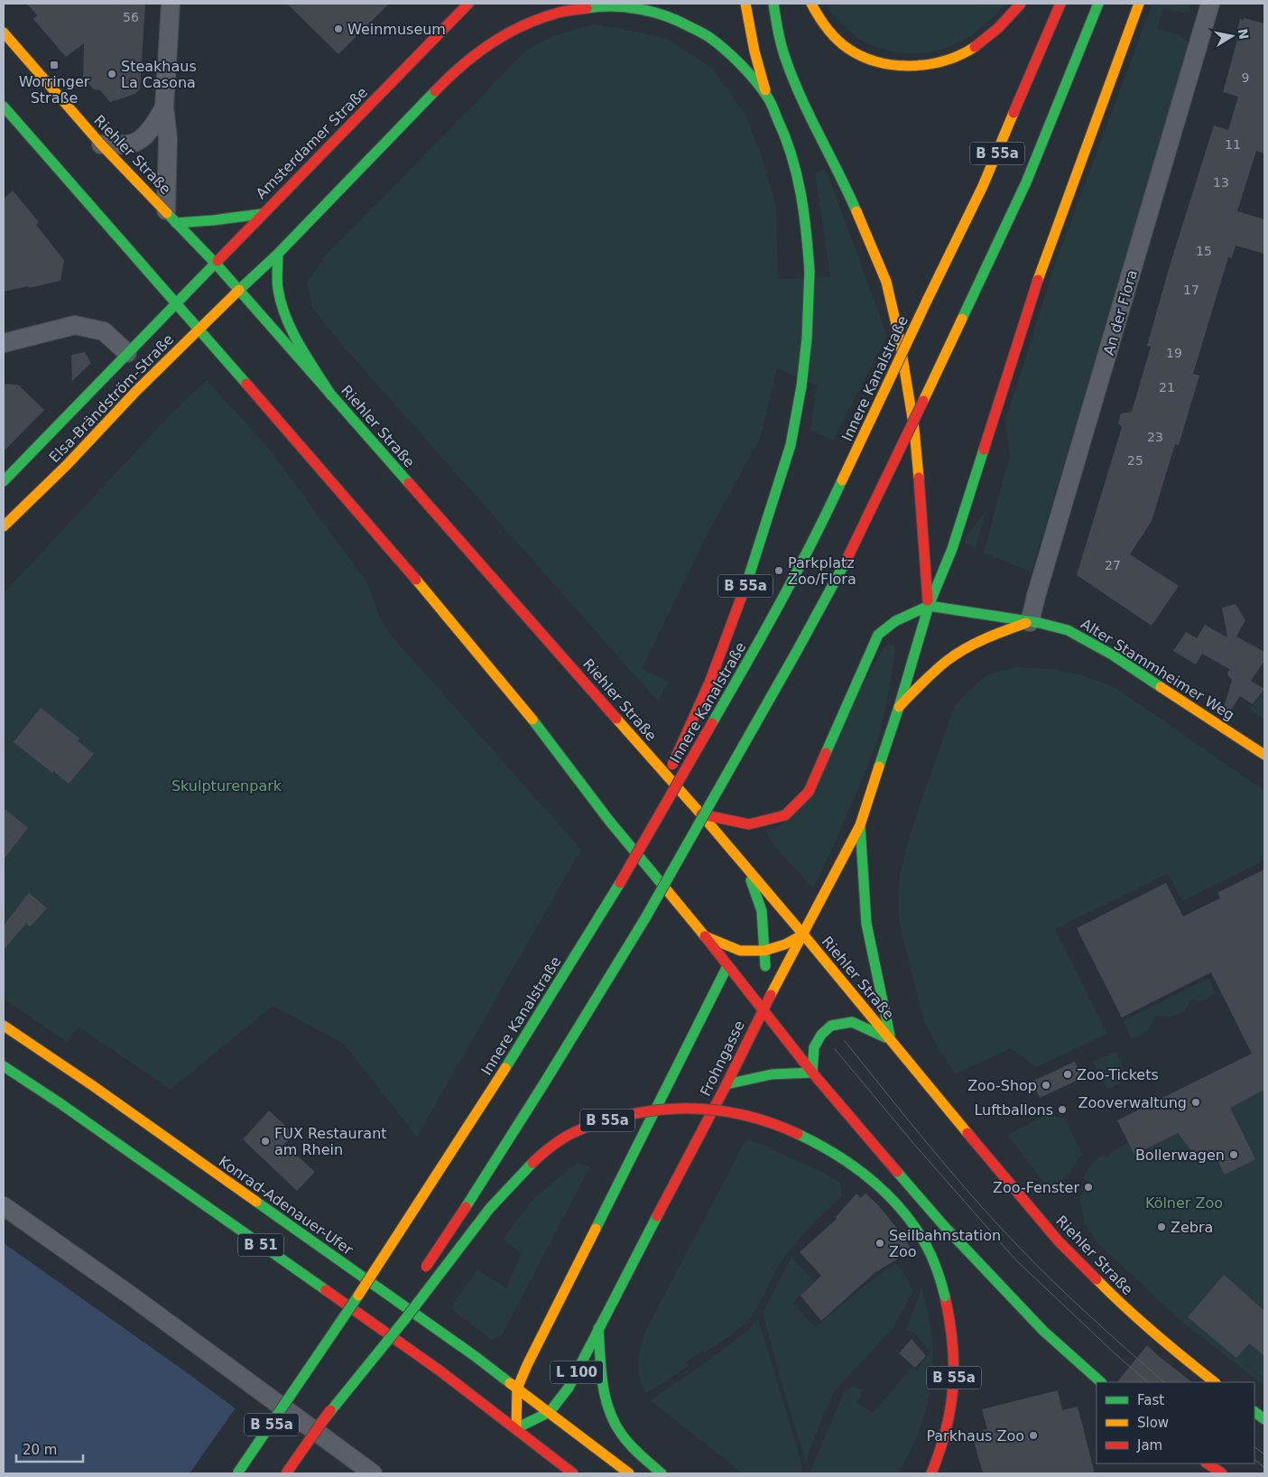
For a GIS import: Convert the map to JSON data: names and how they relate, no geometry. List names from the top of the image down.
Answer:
{
  "streets": {
    "main road": [
      "Amsterdamer Straße",
      "B 55a",
      "Riehler Straße",
      "Innere Kanalstraße",
      "Elsa-Brändström-Straße",
      "Alter Stammheimer Weg",
      "Frohngasse",
      "Konrad-Adenauer-Ufer",
      "B 51",
      "L 100"
    ],
    "street": ["An der Flora"]
  },
  "crossings": [
    ["Amsterdamer Straße", "Riehler Straße"],
    ["Amsterdamer Straße", "Elsa-Brändström-Straße"],
    ["B 55a", "Innere Kanalstraße"],
    ["B 55a", "Elsa-Brändström-Straße"],
    ["Riehler Straße", "Elsa-Brändström-Straße"],
    ["Riehler Straße", "Frohngasse"],
    ["An der Flora", "Alter Stammheimer Weg"],
    ["Alter Stammheimer Weg", "Frohngasse"],
    ["Frohngasse", "Konrad-Adenauer-Ufer"],
    ["Frohngasse", "B 51"],
    ["Konrad-Adenauer-Ufer", "B 51"]
  ],
  "parks": ["Skulpturenpark", "Kölner Zoo"],
  "places": {
    "other": [
      "Weinmuseum",
      "Steakhaus La Casona",
      "Parkplatz Zoo/Flora",
      "Zoo-Tickets",
      "Zoo-Shop",
      "Zooverwaltung",
      "Luftballons",
      "FUX Restaurant am Rhein",
      "Bollerwagen",
      "Zoo-Fenster",
      "Zebra",
      "Seilbahnstation Zoo",
      "Parkhaus Zoo"
    ],
    "transit": ["Worringer Straße"]
  },
  "house_numbers": [
    "56",
    "9",
    "11",
    "13",
    "15",
    "17",
    "19",
    "21",
    "23",
    "25",
    "27"
  ],
  "legend": ["Fast", "Slow", "Jam"],
  "scale_bar": "20 m",
  "north": "right"
}
